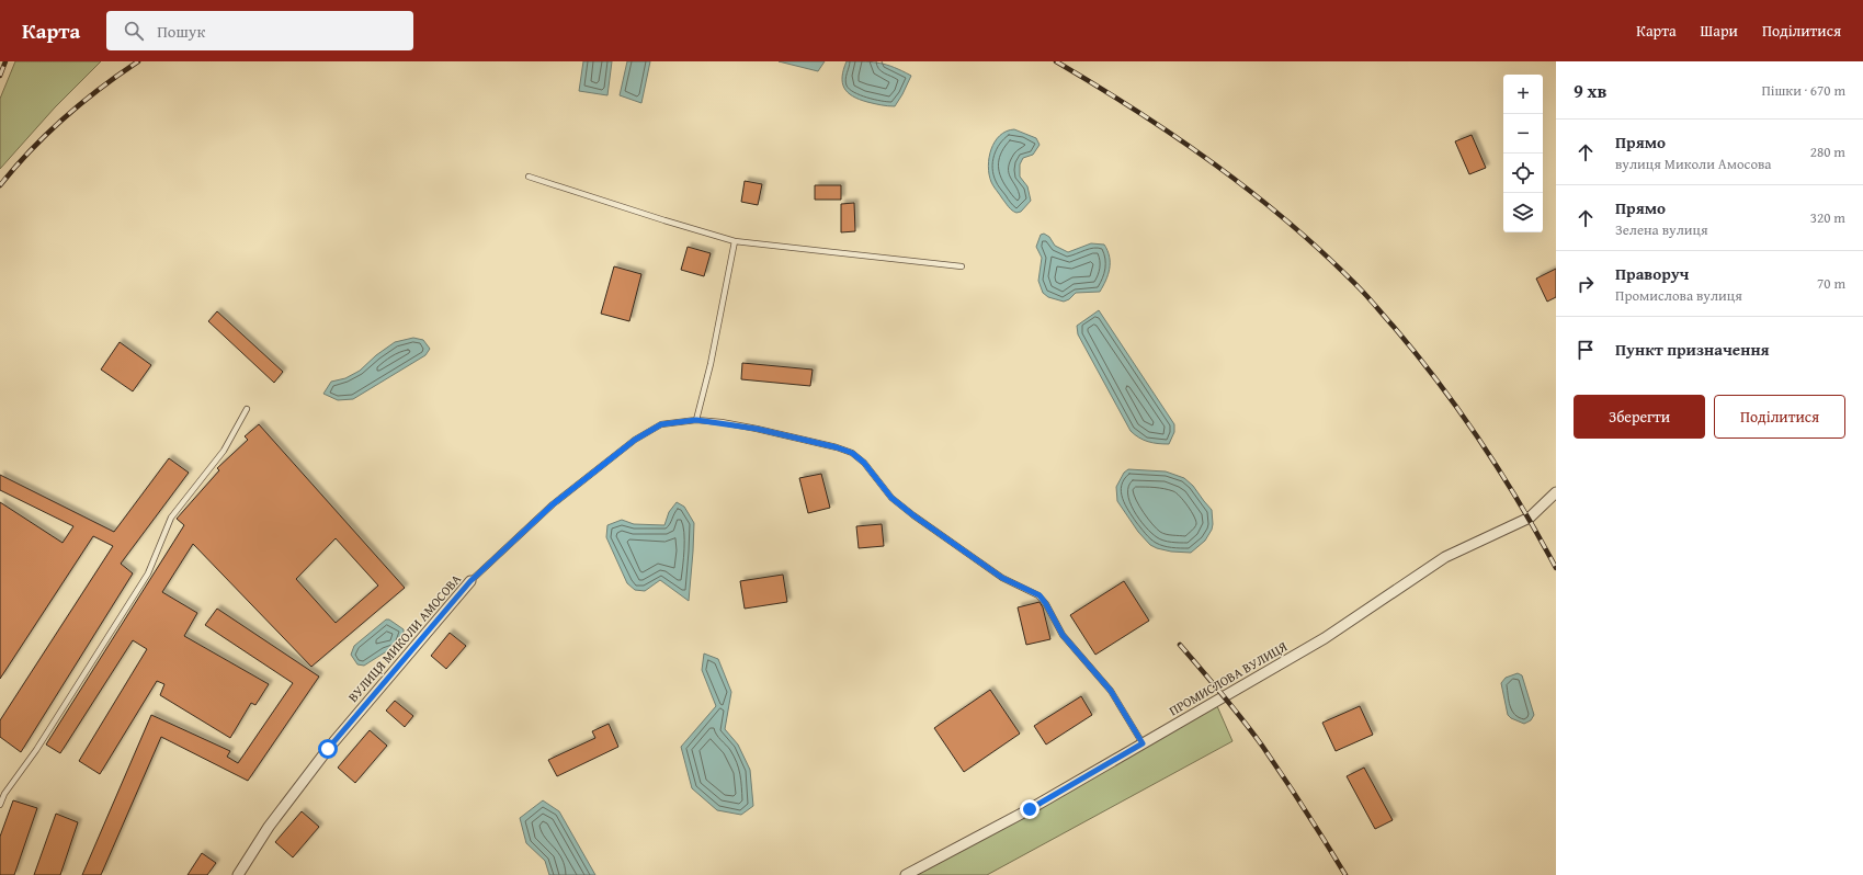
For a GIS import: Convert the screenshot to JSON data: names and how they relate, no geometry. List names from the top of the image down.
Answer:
{
  "streets": {
    "street": ["ВУЛИЦЯ МИКОЛИ АМОСОВА", "ПРОМИСЛОВА ВУЛИЦЯ"]
  },
  "crossings": [
    ["ВУЛИЦЯ МИКОЛИ АМОСОВА", "ПРОМИСЛОВА ВУЛИЦЯ"]
  ],
  "page": {
    "header": "Карта",
    "search": "Пошук",
    "nav": ["Карта", "Шари", "Поділитися"],
    "heading": ["9 хв", "Пішки · 670 m"],
    "map_buttons": ["+", "−"],
    "list": [
      ["Прямо", "вулиця Миколи Амосова", "280 m"],
      ["Прямо", "Зелена вулиця", "320 m"],
      ["Праворуч", "Промислова вулиця", "70 m"],
      "Пункт призначення"
    ],
    "buttons": ["Зберегти", "Поділитися"]
  }
}
